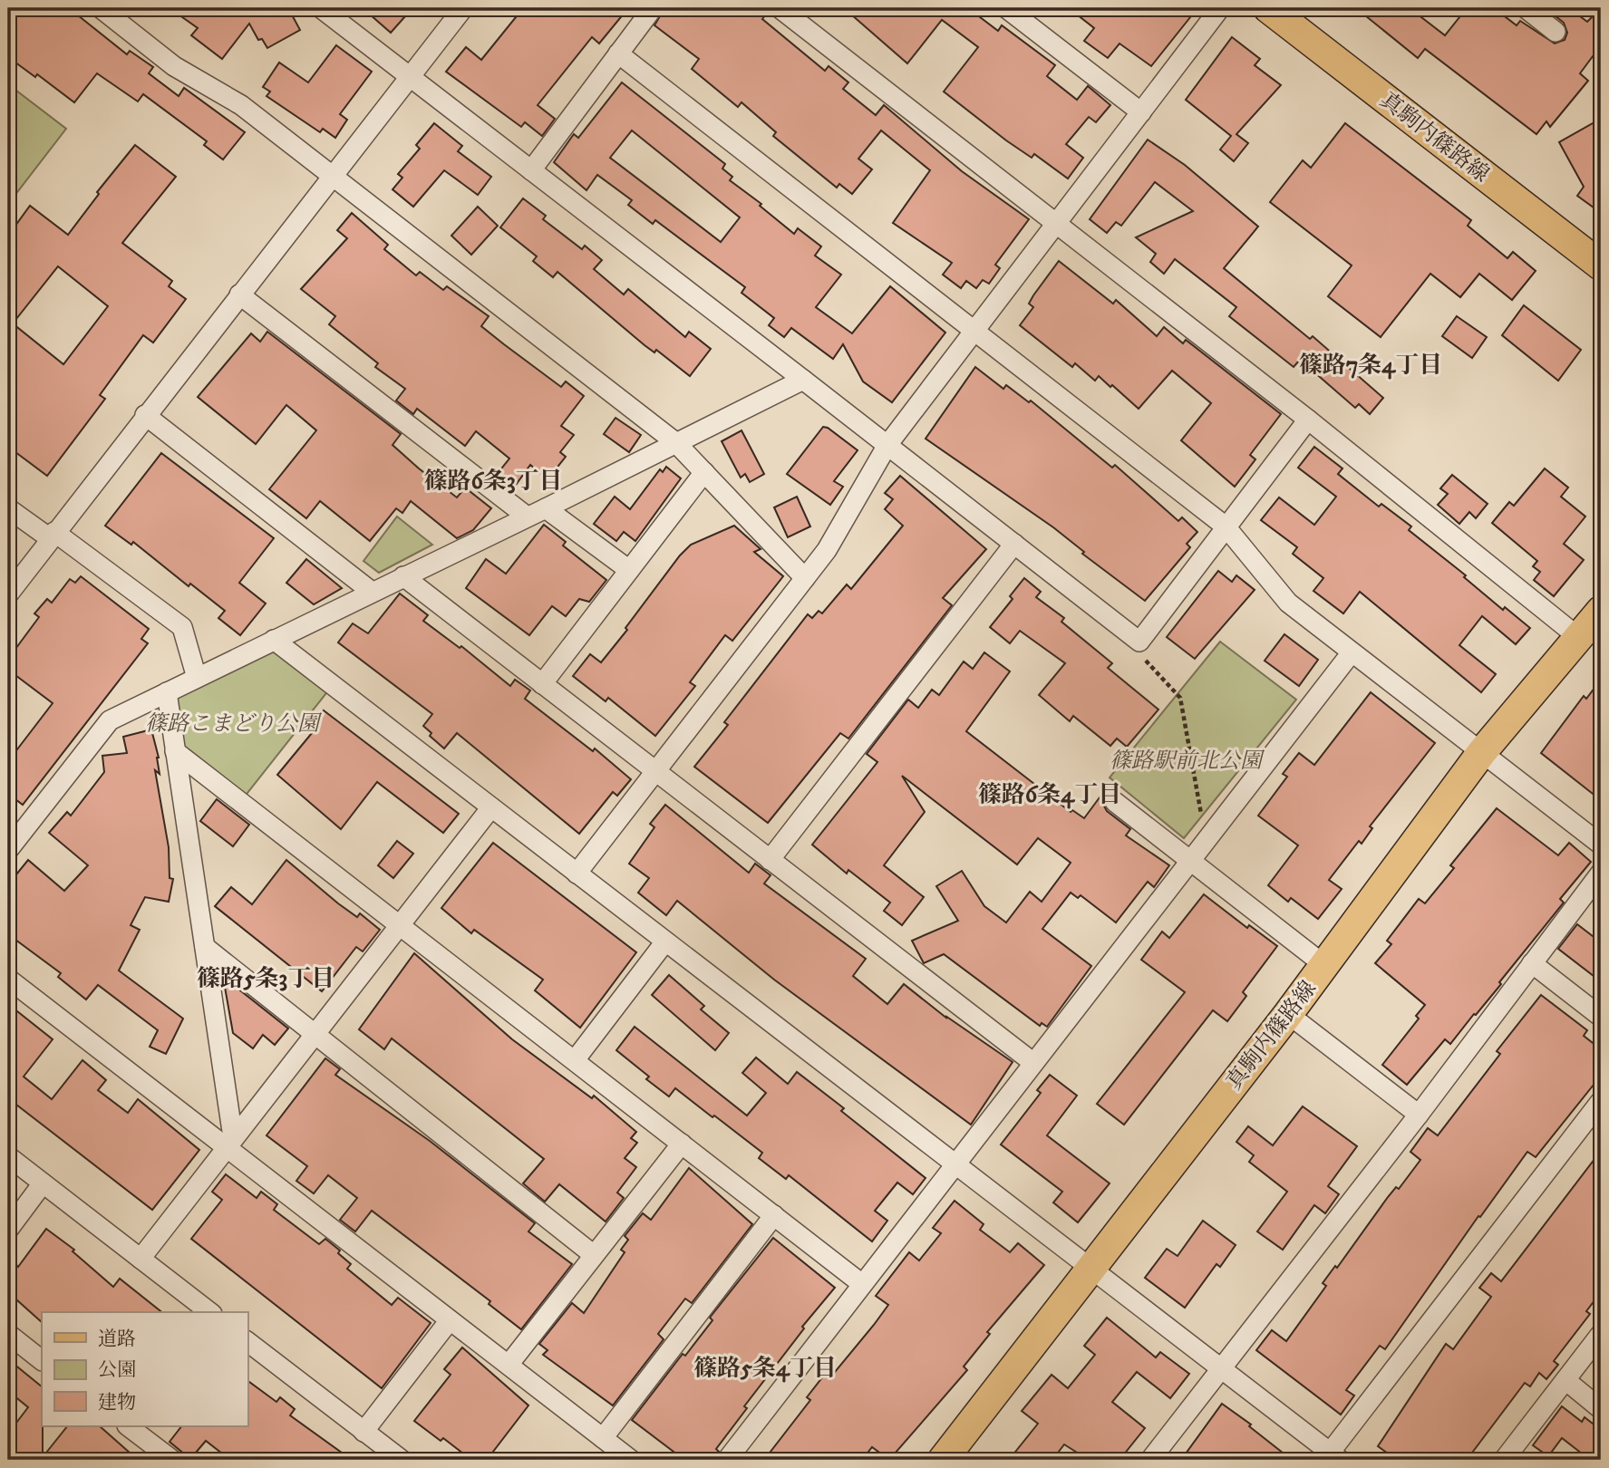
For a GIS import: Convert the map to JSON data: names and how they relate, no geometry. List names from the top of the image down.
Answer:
{
  "streets": {
    "main road": ["真駒内篠路線"]
  },
  "districts": [
    "篠路7条4丁目",
    "篠路6条3丁目",
    "篠路6条4丁目",
    "篠路5条3丁目",
    "篠路5条4丁目"
  ],
  "parks": ["篠路こまどり公園", "篠路駅前北公園"],
  "legend": ["道路", "公園", "建物"]
}
